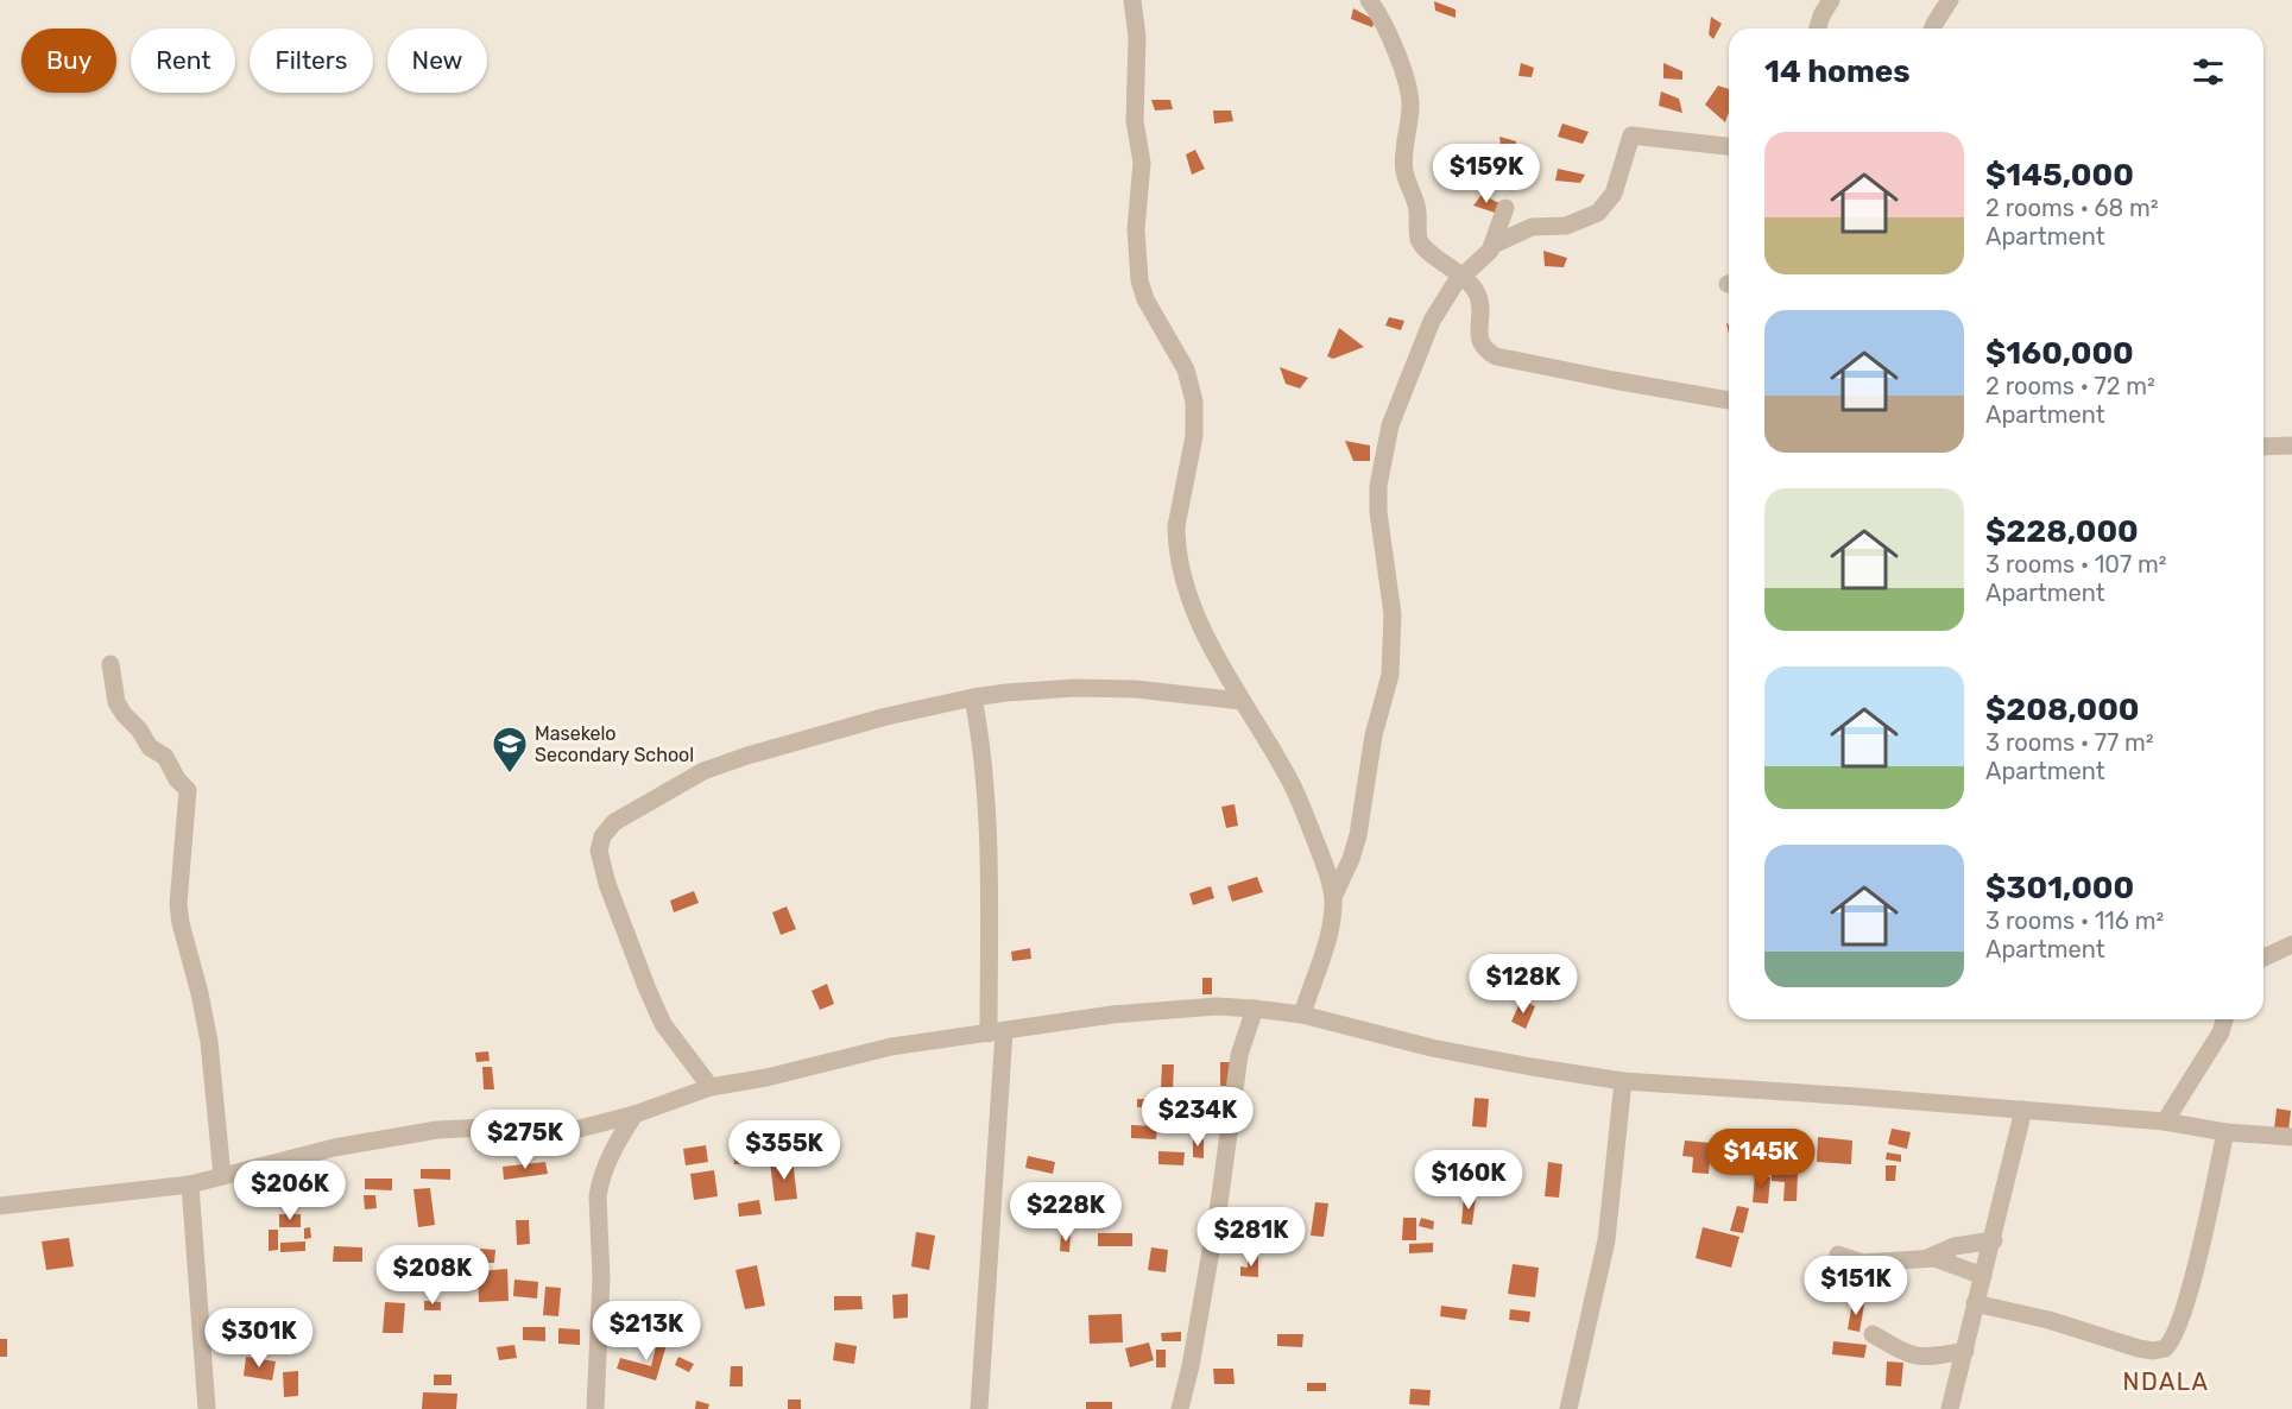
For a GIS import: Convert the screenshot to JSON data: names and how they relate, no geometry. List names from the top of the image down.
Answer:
{
  "districts": ["NDALA"],
  "places": {
    "school or university": ["Masekelo Secondary School"]
  },
  "page": {
    "chip": [
      "Buy",
      "Rent",
      "Filters",
      "New"
    ],
    "heading": "14 homes",
    "list": [
      {
        "name": "$145,000",
        "note": "2 rooms · 68 m² · Apartment"
      },
      {
        "name": "$160,000",
        "note": "2 rooms · 72 m² · Apartment"
      },
      {
        "name": "$228,000",
        "note": "3 rooms · 107 m² · Apartment"
      },
      {
        "name": "$208,000",
        "note": "3 rooms · 77 m² · Apartment"
      },
      {
        "name": "$301,000",
        "note": "3 rooms · 116 m² · Apartment"
      }
    ],
    "price": [
      "$159K",
      "$128K",
      "$234K",
      "$275K",
      "$355K",
      "$145K",
      "$160K",
      "$206K",
      "$228K",
      "$281K",
      "$208K",
      "$151K",
      "$213K",
      "$301K"
    ]
  }
}
